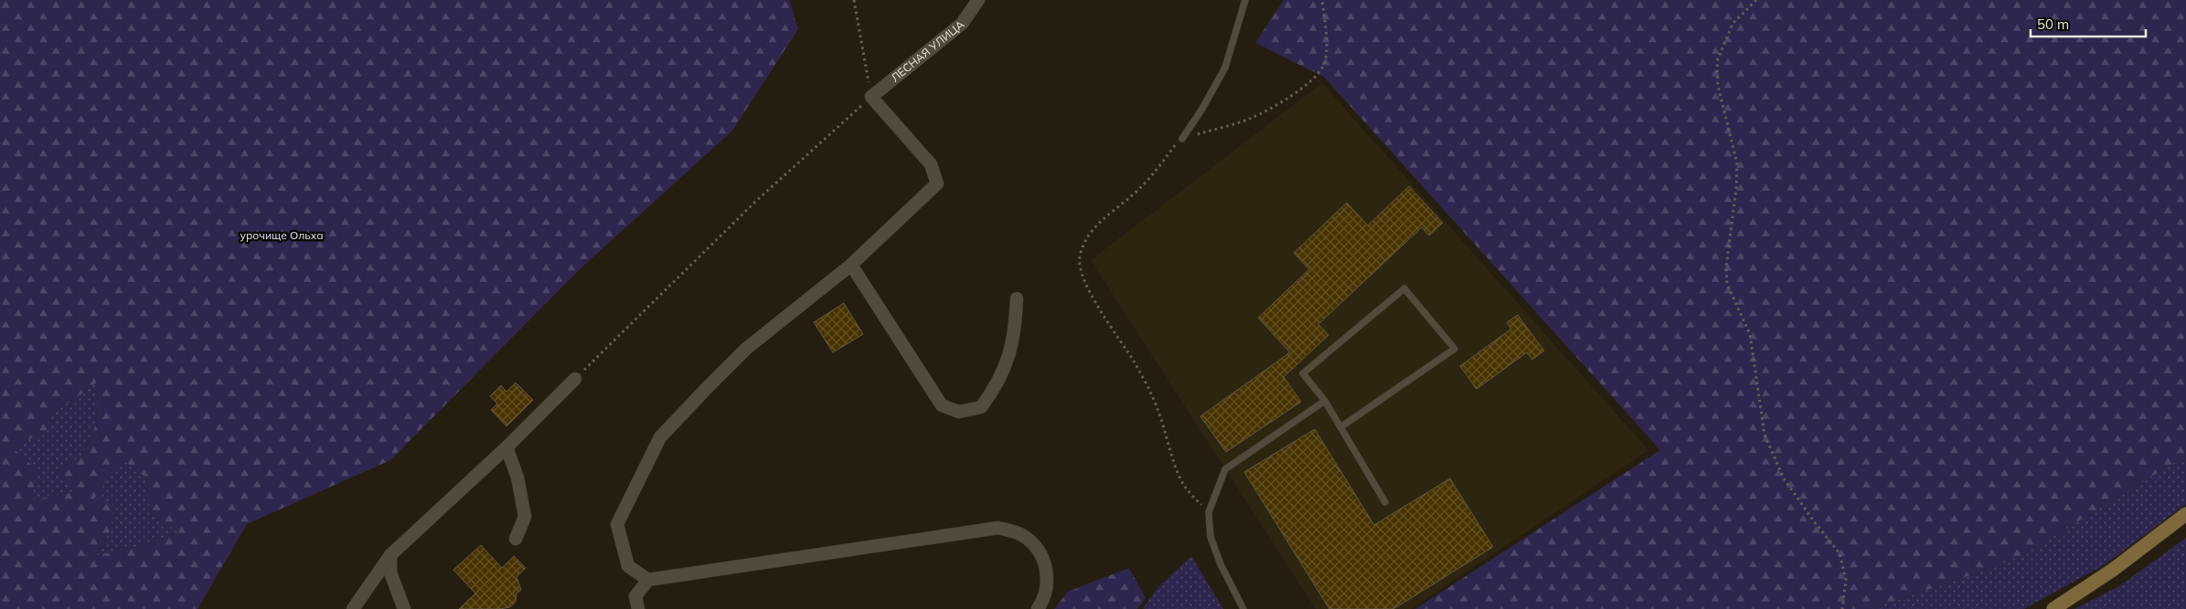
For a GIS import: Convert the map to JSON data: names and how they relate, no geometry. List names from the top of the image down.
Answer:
{
  "streets": {
    "street": ["ЛЕСНАЯ УЛИЦА"]
  },
  "parks": ["урочище Ольха"],
  "scale_bar": "50 m"
}
